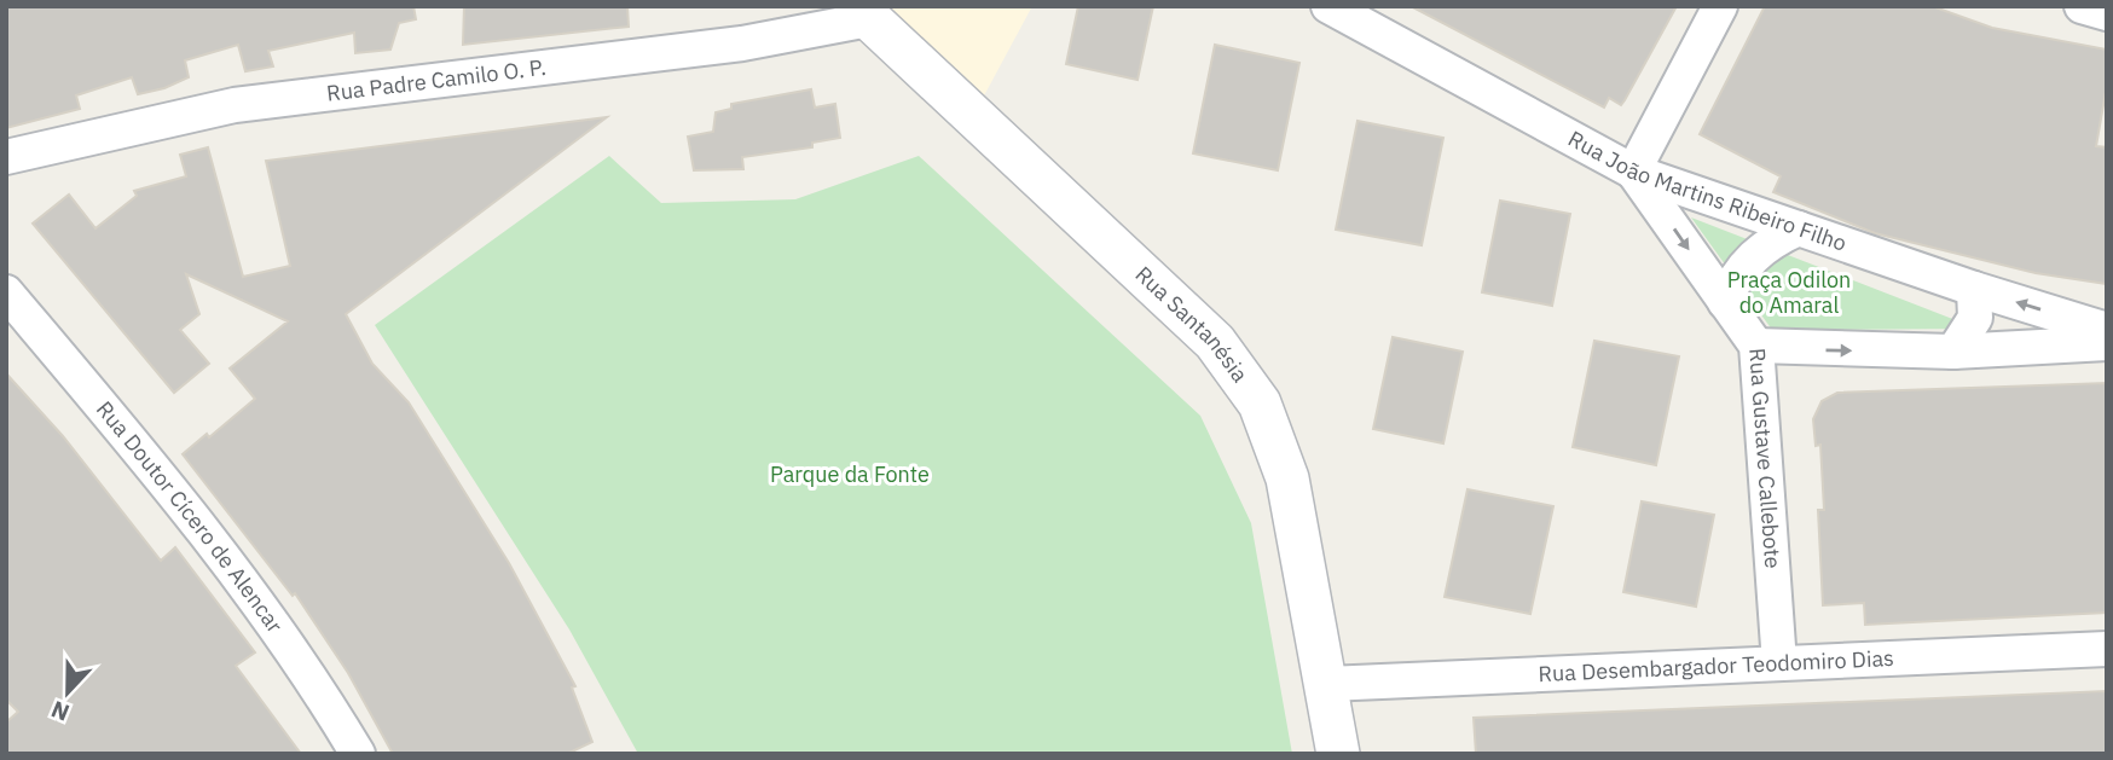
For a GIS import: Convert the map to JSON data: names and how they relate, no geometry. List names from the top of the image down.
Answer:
{
  "streets": {
    "street": [
      "Rua Padre Camilo O. P.",
      "Rua João Martins Ribeiro Filho",
      "Rua Santanésia",
      "Rua Gustave Callebote",
      "Rua Doutor Cícero de Alencar",
      "Rua Desembargador Teodomiro Dias"
    ]
  },
  "crossings": [
    ["Rua Padre Camilo O. P.", "Rua Santanésia"],
    ["Rua João Martins Ribeiro Filho", "Rua Gustave Callebote"],
    ["Rua Santanésia", "Rua Desembargador Teodomiro Dias"],
    ["Rua Gustave Callebote", "Rua Desembargador Teodomiro Dias"]
  ],
  "parks": ["Praça Odilon do Amaral", "Parque da Fonte"],
  "north": "bottom"
}
